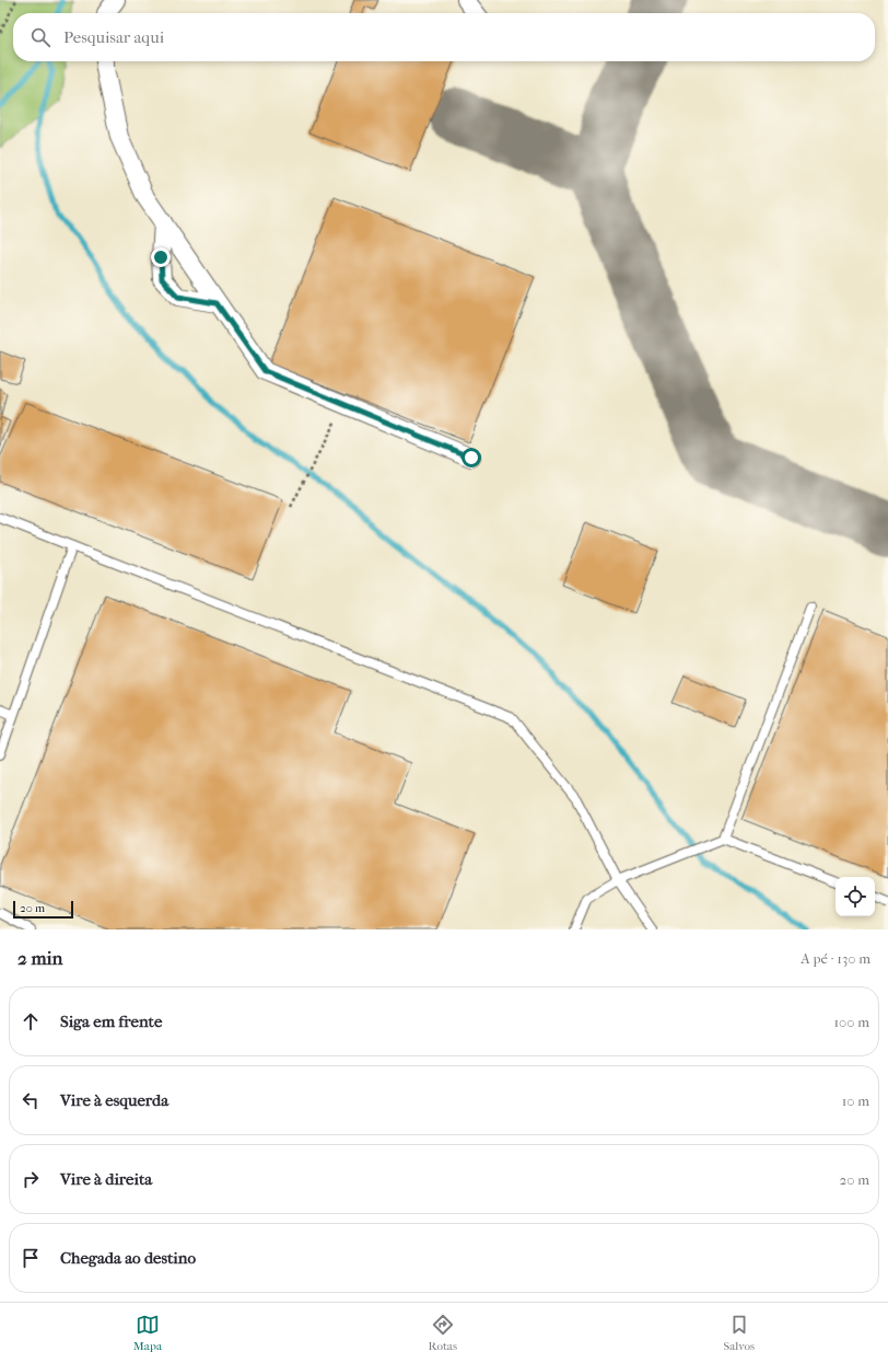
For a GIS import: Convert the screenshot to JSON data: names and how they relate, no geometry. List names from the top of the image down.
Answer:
{
  "scale_bar": "20 m",
  "page": {
    "search": "Pesquisar aqui",
    "scale": "20 m",
    "heading": ["2 min", "A pé · 130 m"],
    "list": [
      ["Siga em frente", "100 m"],
      ["Vire à esquerda", "10 m"],
      ["Vire à direita", "20 m"],
      "Chegada ao destino"
    ],
    "nav": ["Mapa", "Rotas", "Salvos"]
  }
}
